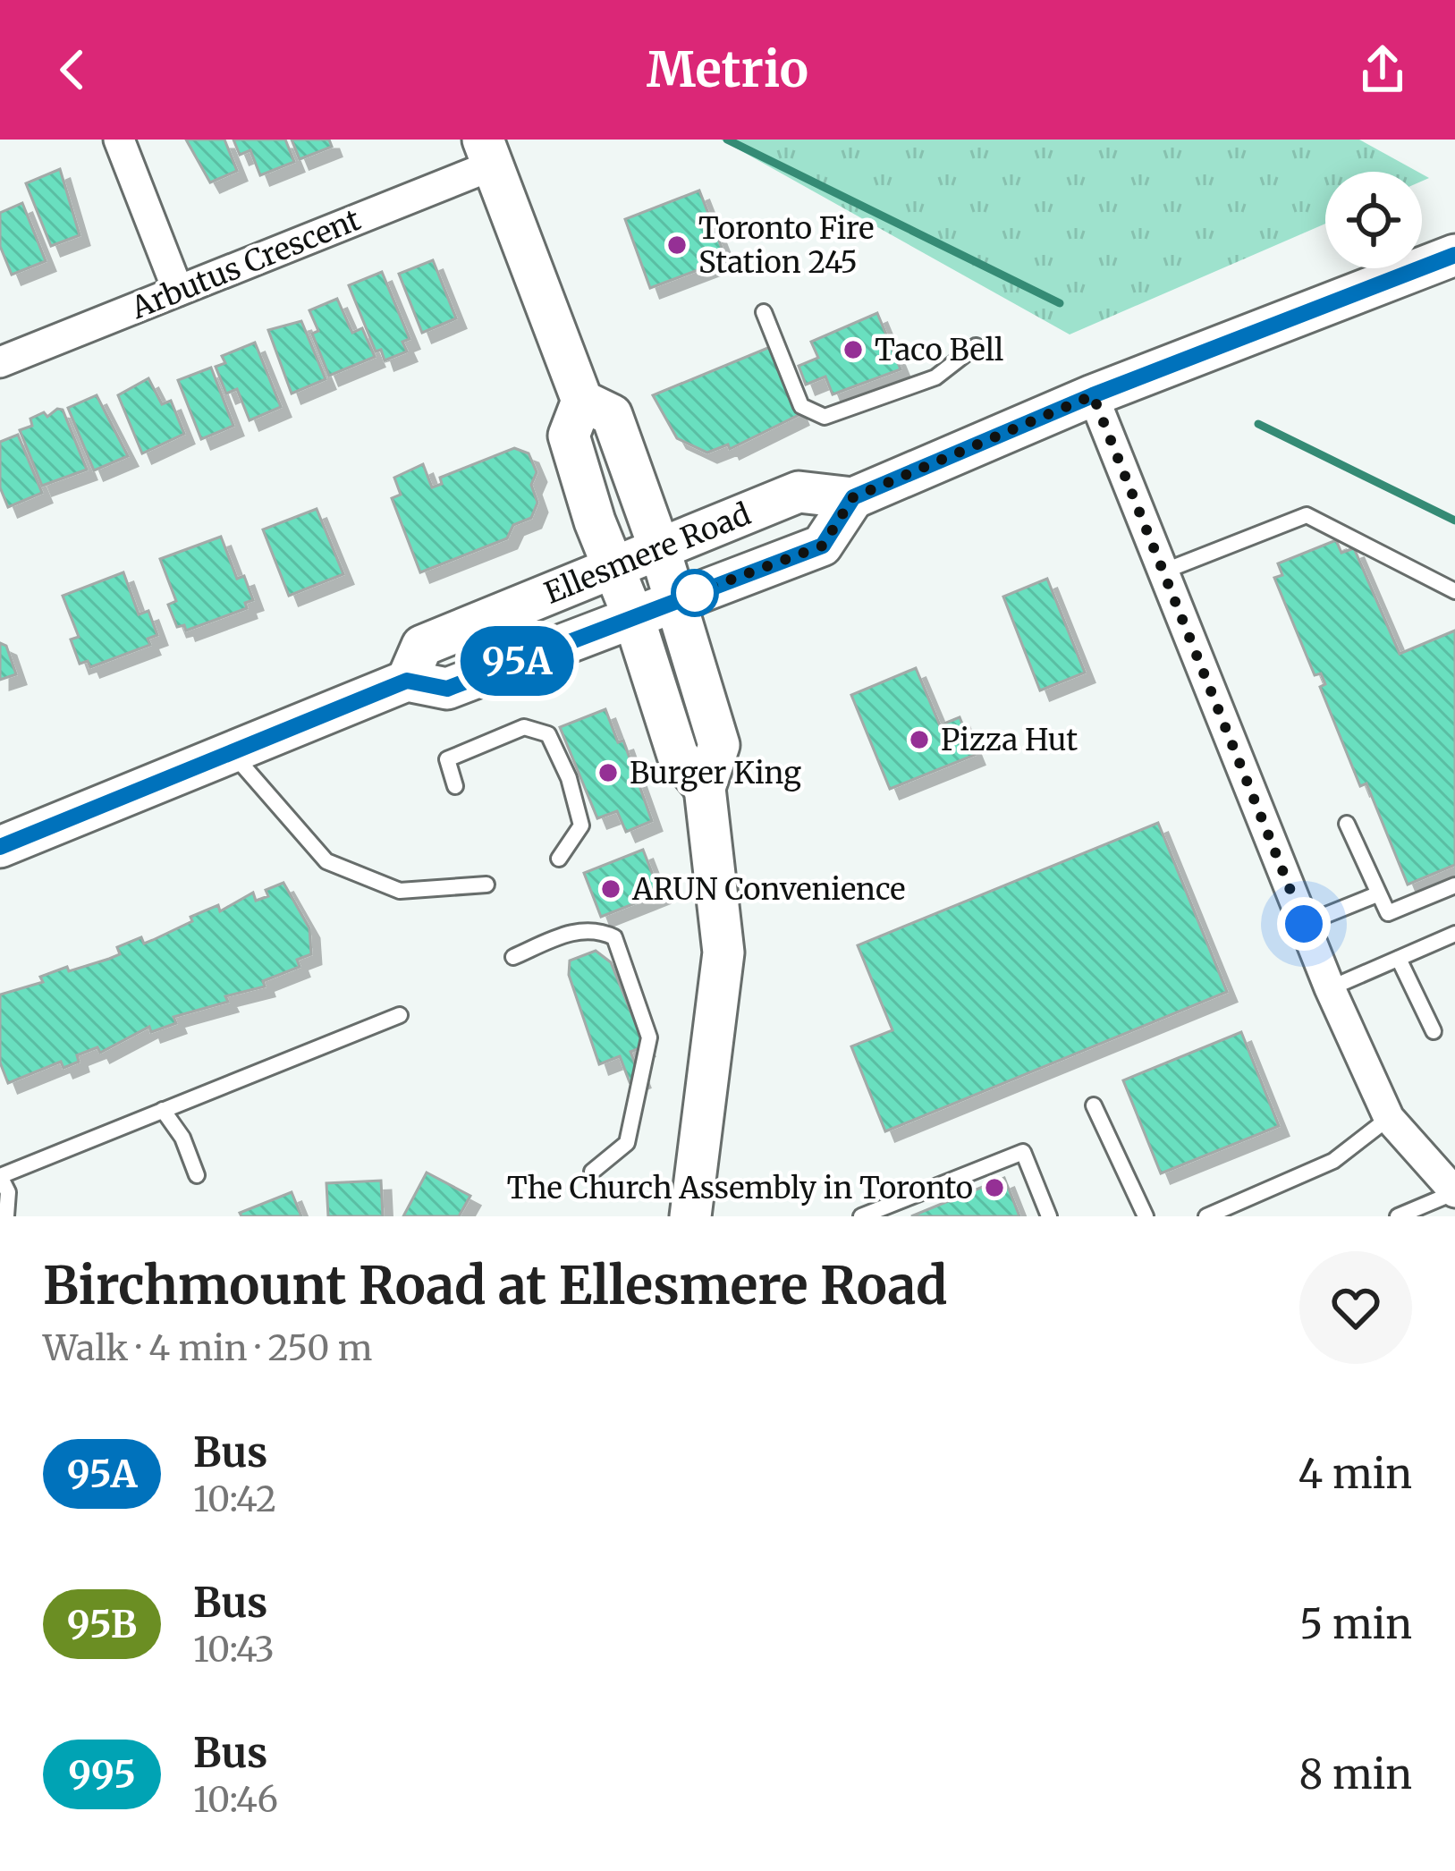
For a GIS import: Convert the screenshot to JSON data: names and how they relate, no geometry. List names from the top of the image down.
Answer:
{
  "streets": {
    "main road": ["Ellesmere Road"],
    "street": ["Arbutus Crescent"]
  },
  "places": [
    "Toronto Fire Station 245",
    "Taco Bell",
    "Pizza Hut",
    "Burger King",
    "ARUN Convenience",
    "The Church Assembly in Toronto"
  ],
  "lines": ["bus line 95A"],
  "page": {
    "header": "Metrio",
    "on_map": "95A",
    "heading": ["Birchmount Road at Ellesmere Road", "Walk · 4 min · 250 m"],
    "list": [
      {
        "mark": "95A",
        "name": "Bus",
        "note": "10:42",
        "value": "4 min"
      },
      {
        "mark": "95B",
        "name": "Bus",
        "note": "10:43",
        "value": "5 min"
      },
      {
        "mark": "995",
        "name": "Bus",
        "note": "10:46",
        "value": "8 min"
      }
    ]
  }
}
